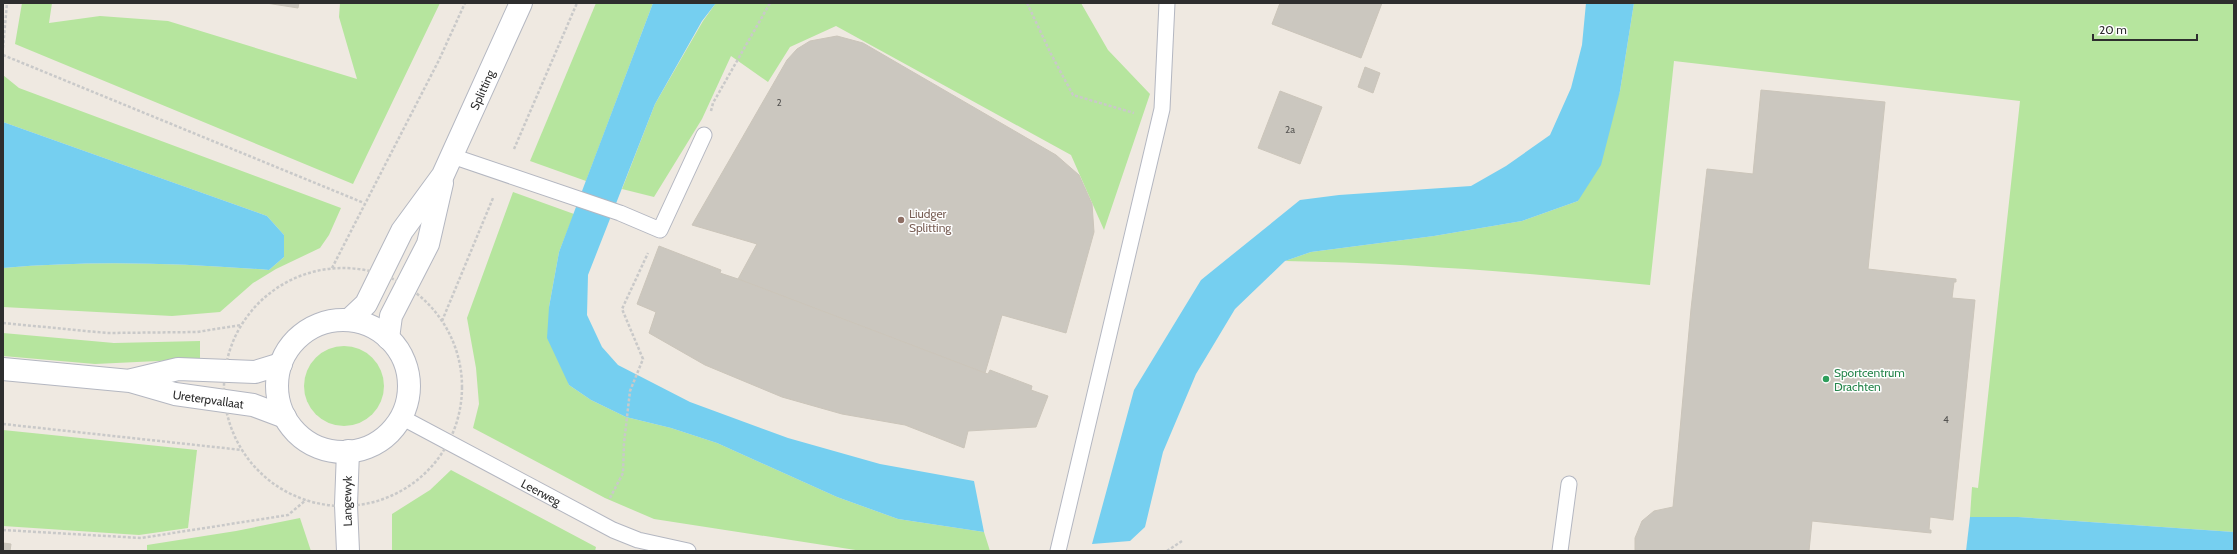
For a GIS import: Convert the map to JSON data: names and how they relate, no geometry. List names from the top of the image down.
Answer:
{
  "streets": {
    "main road": ["Splitting", "Ureterpvallaat", "Langewyk"],
    "lane": ["Leerweg"]
  },
  "crossings": [
    ["Splitting", "Ureterpvallaat"],
    ["Splitting", "Leerweg"],
    ["Splitting", "Langewyk"],
    ["Ureterpvallaat", "Leerweg"],
    ["Ureterpvallaat", "Langewyk"],
    ["Leerweg", "Langewyk"]
  ],
  "places": ["Liudger Splitting", "Sportcentrum Drachten"],
  "house_numbers": ["2", "2a", "4"],
  "scale_bar": "20 m"
}
